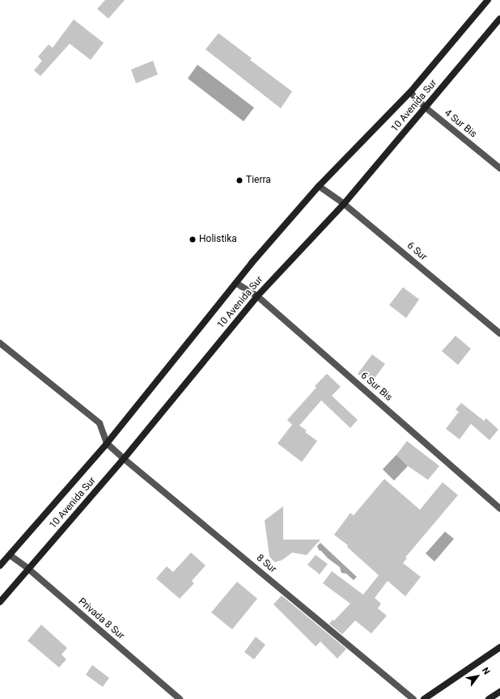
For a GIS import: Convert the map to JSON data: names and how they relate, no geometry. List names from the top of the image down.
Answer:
{
  "streets": {
    "street": [
      "10 Avenida Sur",
      "4 Sur Bis",
      "6 Sur",
      "6 Sur Bis",
      "8 Sur",
      "Privada 8 Sur"
    ]
  },
  "crossings": [
    ["10 Avenida Sur", "4 Sur Bis"],
    ["10 Avenida Sur", "6 Sur"],
    ["10 Avenida Sur", "6 Sur Bis"],
    ["10 Avenida Sur", "8 Sur"],
    ["10 Avenida Sur", "Privada 8 Sur"]
  ],
  "places": ["Tierra", "Holistika"],
  "north": "top right"
}
